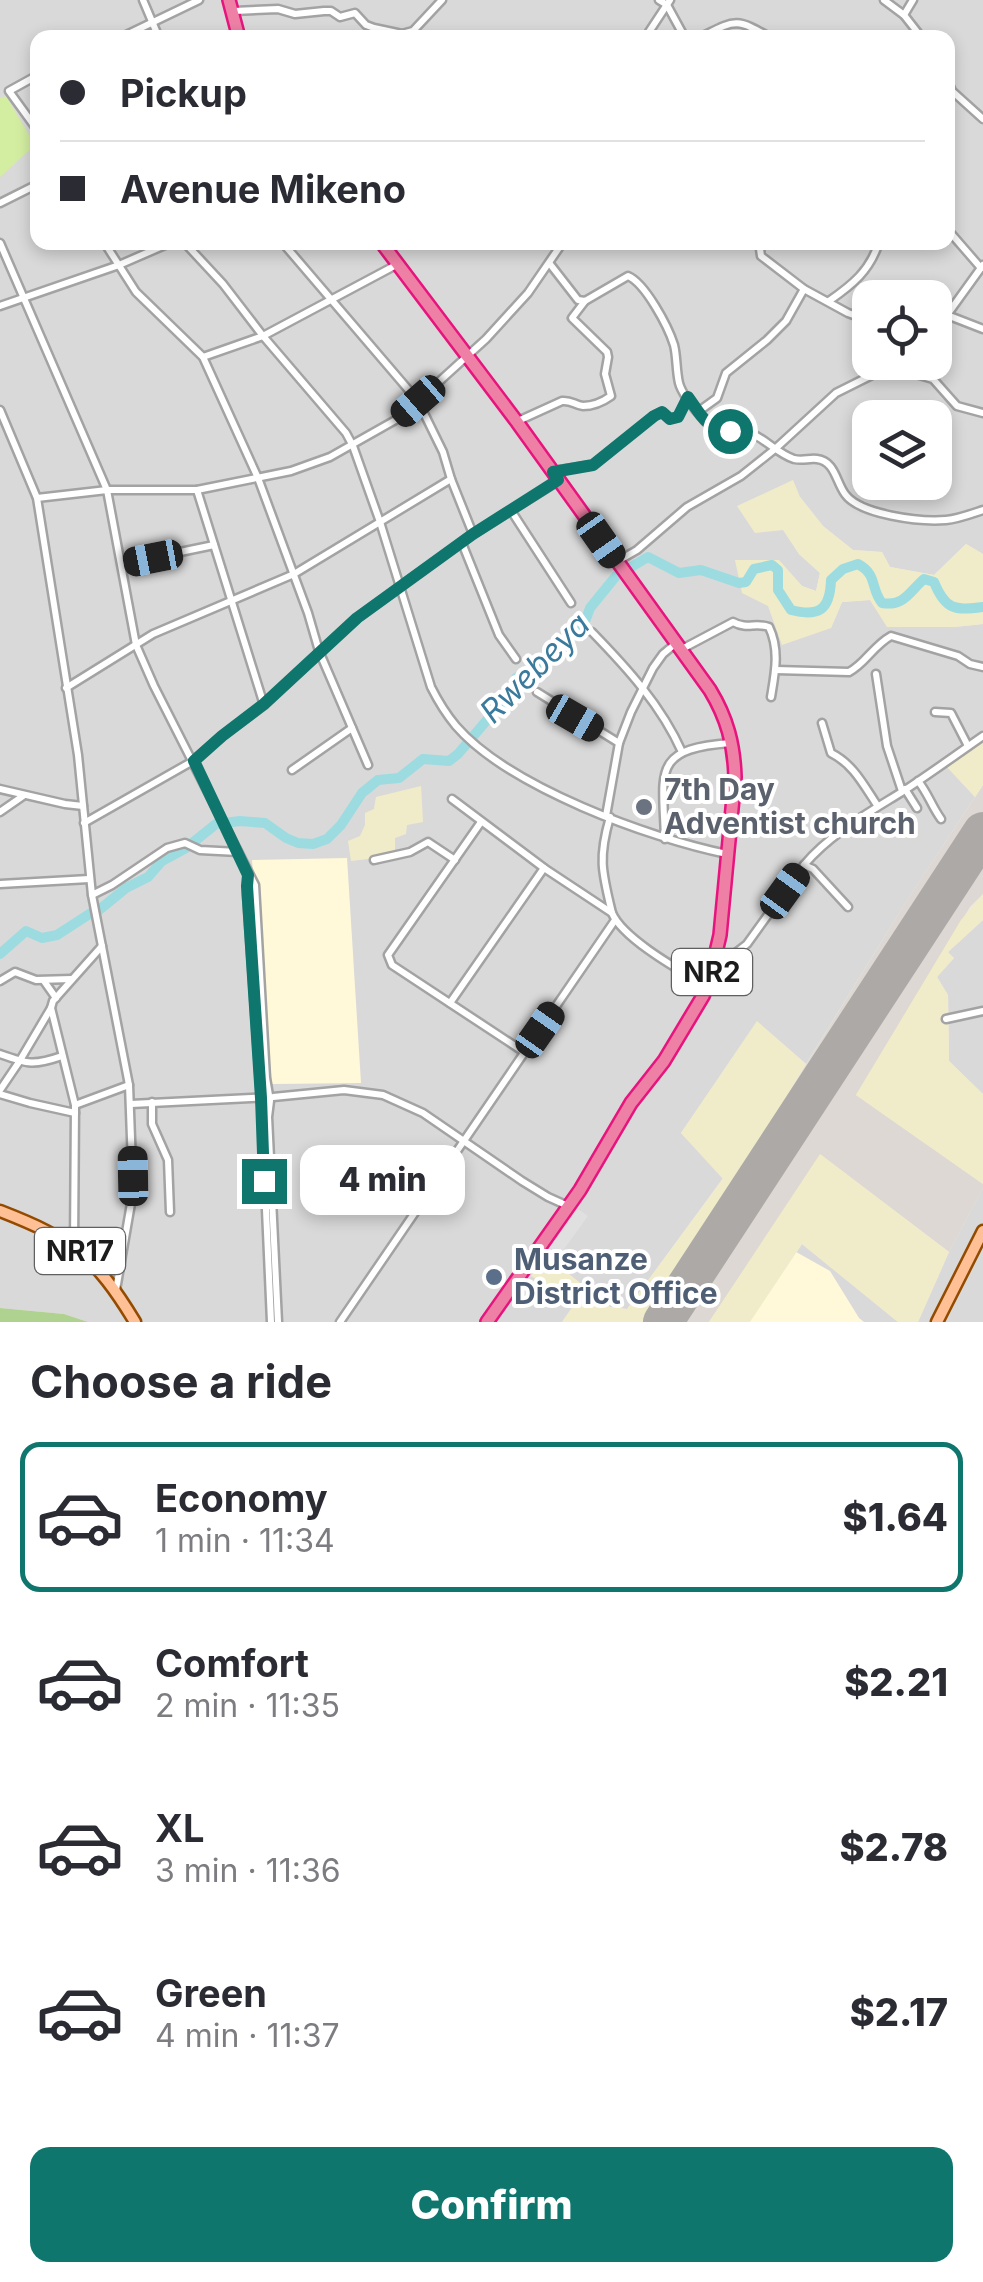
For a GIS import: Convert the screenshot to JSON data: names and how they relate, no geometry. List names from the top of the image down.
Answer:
{
  "streets": {
    "highway": ["NR2"],
    "main road": ["NR17"]
  },
  "water": ["Rwebeya"],
  "places": ["7th Day Adventist church", "Musanze District Office"],
  "page": {
    "banner": ["Pickup", "Avenue Mikeno"],
    "bubble": "4 min",
    "heading": "Choose a ride",
    "list": [
      {
        "name": "Economy",
        "note": "1 min · 11:34",
        "value": "$1.64"
      },
      {
        "name": "Comfort",
        "note": "2 min · 11:35",
        "value": "$2.21"
      },
      {
        "name": "XL",
        "note": "3 min · 11:36",
        "value": "$2.78"
      },
      {
        "name": "Green",
        "note": "4 min · 11:37",
        "value": "$2.17"
      }
    ],
    "buttons": "Confirm"
  }
}
